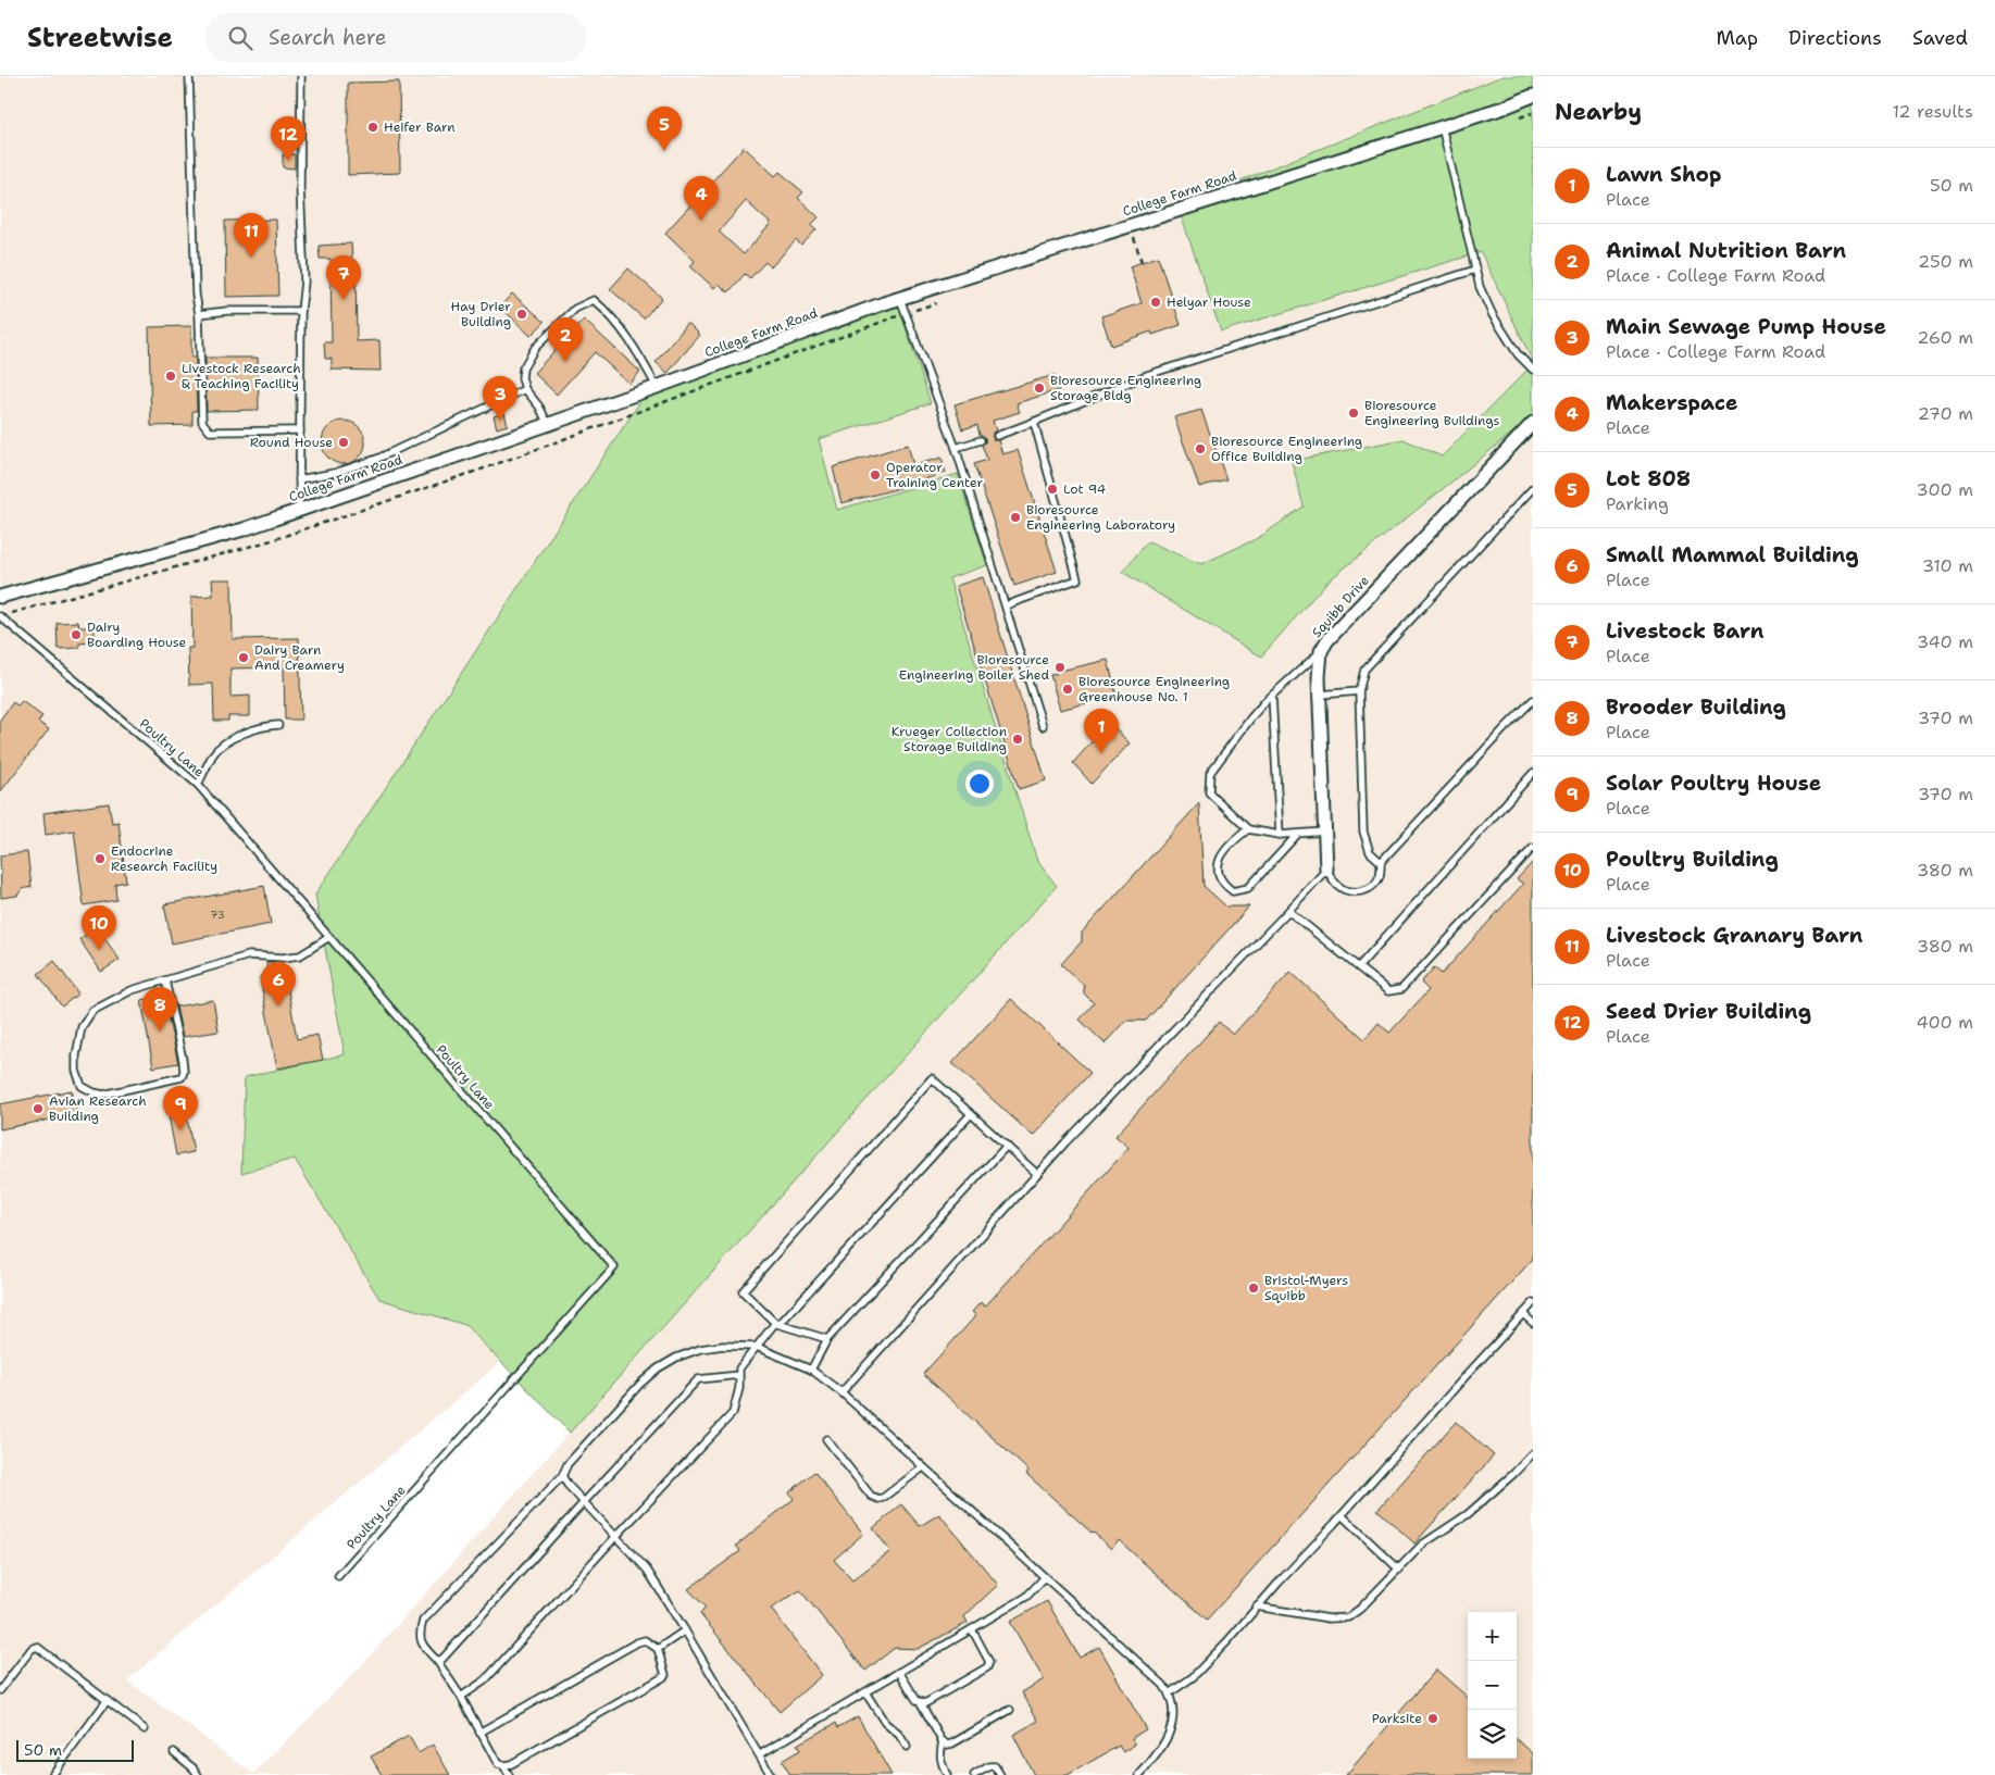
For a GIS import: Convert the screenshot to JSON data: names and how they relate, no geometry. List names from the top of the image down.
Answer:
{
  "streets": {
    "street": ["College Farm Road", "Squibb Drive"],
    "lane": ["Poultry Lane"]
  },
  "places": [
    "Heifer Barn",
    "Helyar House",
    "Hay Drier Building",
    "Livestock Research & Teaching Facility",
    "Bioresource Engineering Storage Bldg",
    "Bioresource Engineering Buildings",
    "Round House",
    "Bioresource Engineering Office Building",
    "Operator Training Center",
    "Lot 94",
    "Bioresource Engineering Laboratory",
    "Dairy Boarding House",
    "Dairy Barn And Creamery",
    "Bioresource Engineering Boiler Shed",
    "Bioresource Engineering Greenhouse No. 1",
    "Krueger Collection Storage Building",
    "Endocrine Research Facility",
    "Avian Research Building",
    "Bristol-Myers Squibb",
    "Parksite"
  ],
  "house_numbers": ["73"],
  "scale_bar": "50 m",
  "page": {
    "header": "Streetwise",
    "search": "Search here",
    "nav": ["Map", "Directions", "Saved"],
    "heading": ["Nearby", "12 results"],
    "pins": [
      "5",
      "12",
      "4",
      "11",
      "7",
      "2",
      "3",
      "1",
      "10",
      "6",
      "8",
      "9"
    ],
    "list": [
      {
        "mark": "1",
        "name": "Lawn Shop",
        "note": "Place",
        "value": "50 m"
      },
      {
        "mark": "2",
        "name": "Animal Nutrition Barn",
        "note": "Place · College Farm Road",
        "value": "250 m"
      },
      {
        "mark": "3",
        "name": "Main Sewage Pump House",
        "note": "Place · College Farm Road",
        "value": "260 m"
      },
      {
        "mark": "4",
        "name": "Makerspace",
        "note": "Place",
        "value": "270 m"
      },
      {
        "mark": "5",
        "name": "Lot 808",
        "note": "Parking",
        "value": "300 m"
      },
      {
        "mark": "6",
        "name": "Small Mammal Building",
        "note": "Place",
        "value": "310 m"
      },
      {
        "mark": "7",
        "name": "Livestock Barn",
        "note": "Place",
        "value": "340 m"
      },
      {
        "mark": "8",
        "name": "Brooder Building",
        "note": "Place",
        "value": "370 m"
      },
      {
        "mark": "9",
        "name": "Solar Poultry House",
        "note": "Place",
        "value": "370 m"
      },
      {
        "mark": "10",
        "name": "Poultry Building",
        "note": "Place",
        "value": "380 m"
      },
      {
        "mark": "11",
        "name": "Livestock Granary Barn",
        "note": "Place",
        "value": "380 m"
      },
      {
        "mark": "12",
        "name": "Seed Drier Building",
        "note": "Place",
        "value": "400 m"
      }
    ],
    "map_buttons": ["+", "−"],
    "scale": "50 m"
  }
}
